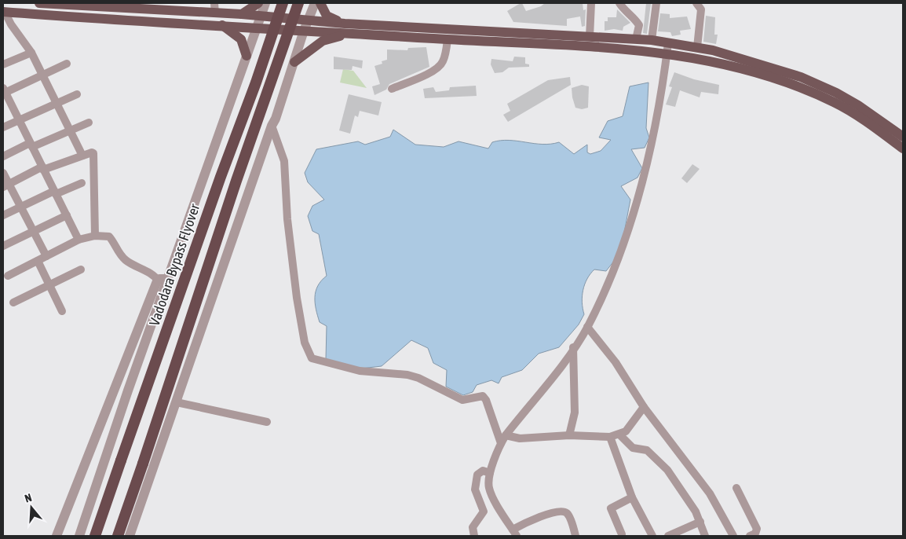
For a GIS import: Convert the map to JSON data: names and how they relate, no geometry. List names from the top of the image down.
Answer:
{
  "streets": {
    "highway": ["Vadodara Bypass Flyover"]
  },
  "north": "top"
}
